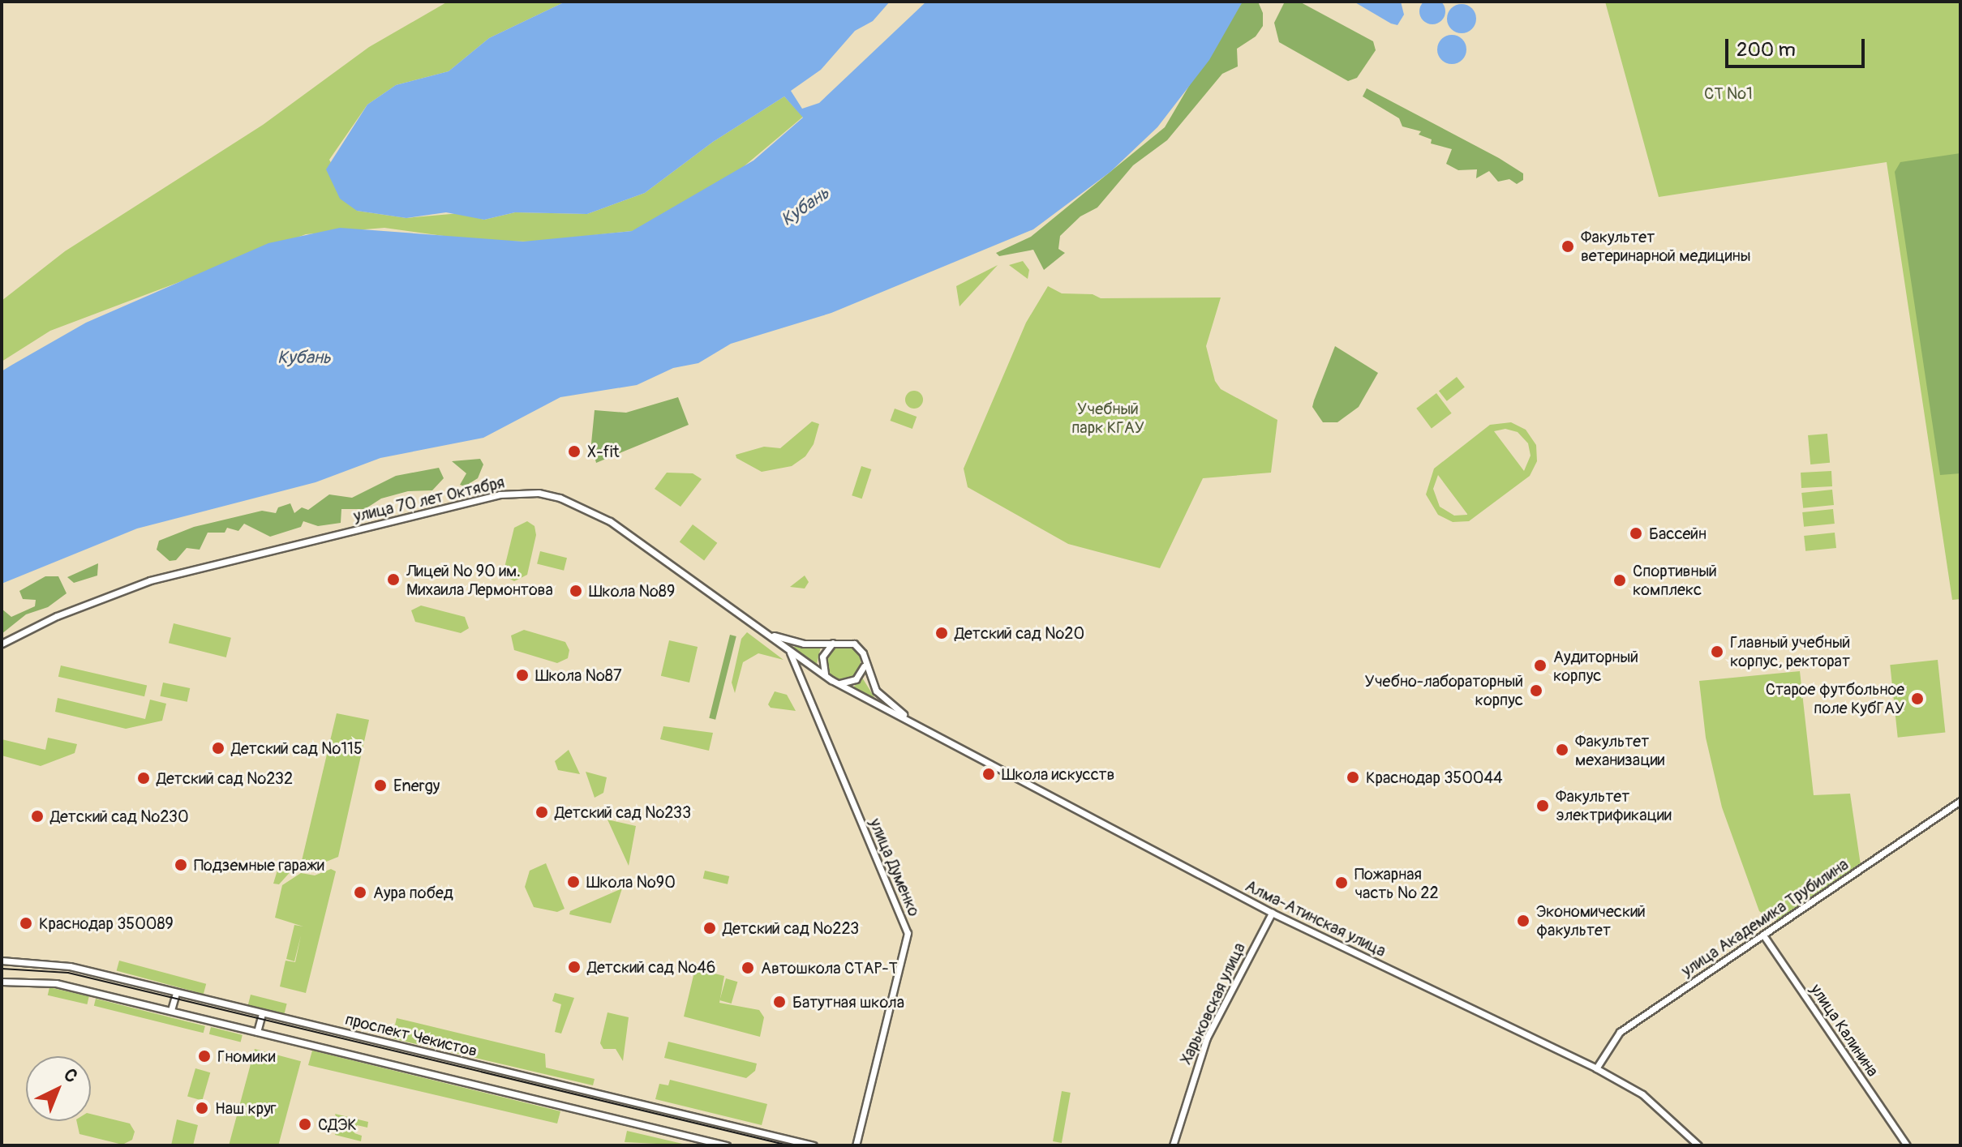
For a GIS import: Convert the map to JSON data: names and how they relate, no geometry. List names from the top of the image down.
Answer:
{
  "streets": {
    "main road": [
      "улица 70 лет Октября",
      "улица Думенко",
      "улица Академика Трубилина",
      "Алма-Атинская улица",
      "Харьковская улица",
      "улица Калинина",
      "проспект Чекистов"
    ]
  },
  "crossings": [
    ["улица 70 лет Октября", "улица Думенко"],
    ["улица 70 лет Октября", "Алма-Атинская улица"],
    ["улица Академика Трубилина", "Алма-Атинская улица"],
    ["улица Академика Трубилина", "улица Калинина"],
    ["Алма-Атинская улица", "Харьковская улица"]
  ],
  "water": ["Кубань"],
  "parks": ["СТ №1", "Учебный парк КГАУ"],
  "places": [
    "Факультет ветеринарной медицины",
    "X-fit",
    "Бассейн",
    "Лицей № 90 им. Михаила Лермонтова",
    "Спортивный комплекс",
    "Школа №89",
    "Детский сад №20",
    "Главный учебный корпус, ректорат",
    "Аудиторный корпус",
    "Школа №87",
    "Учебно-лабораторный корпус",
    "Старое футбольное поле КубГАУ",
    "Детский сад №115",
    "Факультет механизации",
    "Школа искусств",
    "Краснодар 350044",
    "Детский сад №232",
    "Energy",
    "Факультет электрификации",
    "Детский сад №233",
    "Детский сад №230",
    "Подземные гаражи",
    "Школа №90",
    "Пожарная часть № 22",
    "Аура побед",
    "Экономический факультет",
    "Краснодар 350089",
    "Детский сад №223",
    "Детский сад №46",
    "Автошкола СТАР-Т",
    "Батутная школа",
    "Гномики",
    "Наш круг",
    "СДЭК"
  ],
  "scale_bar": "200 m",
  "north": "top right"
}
